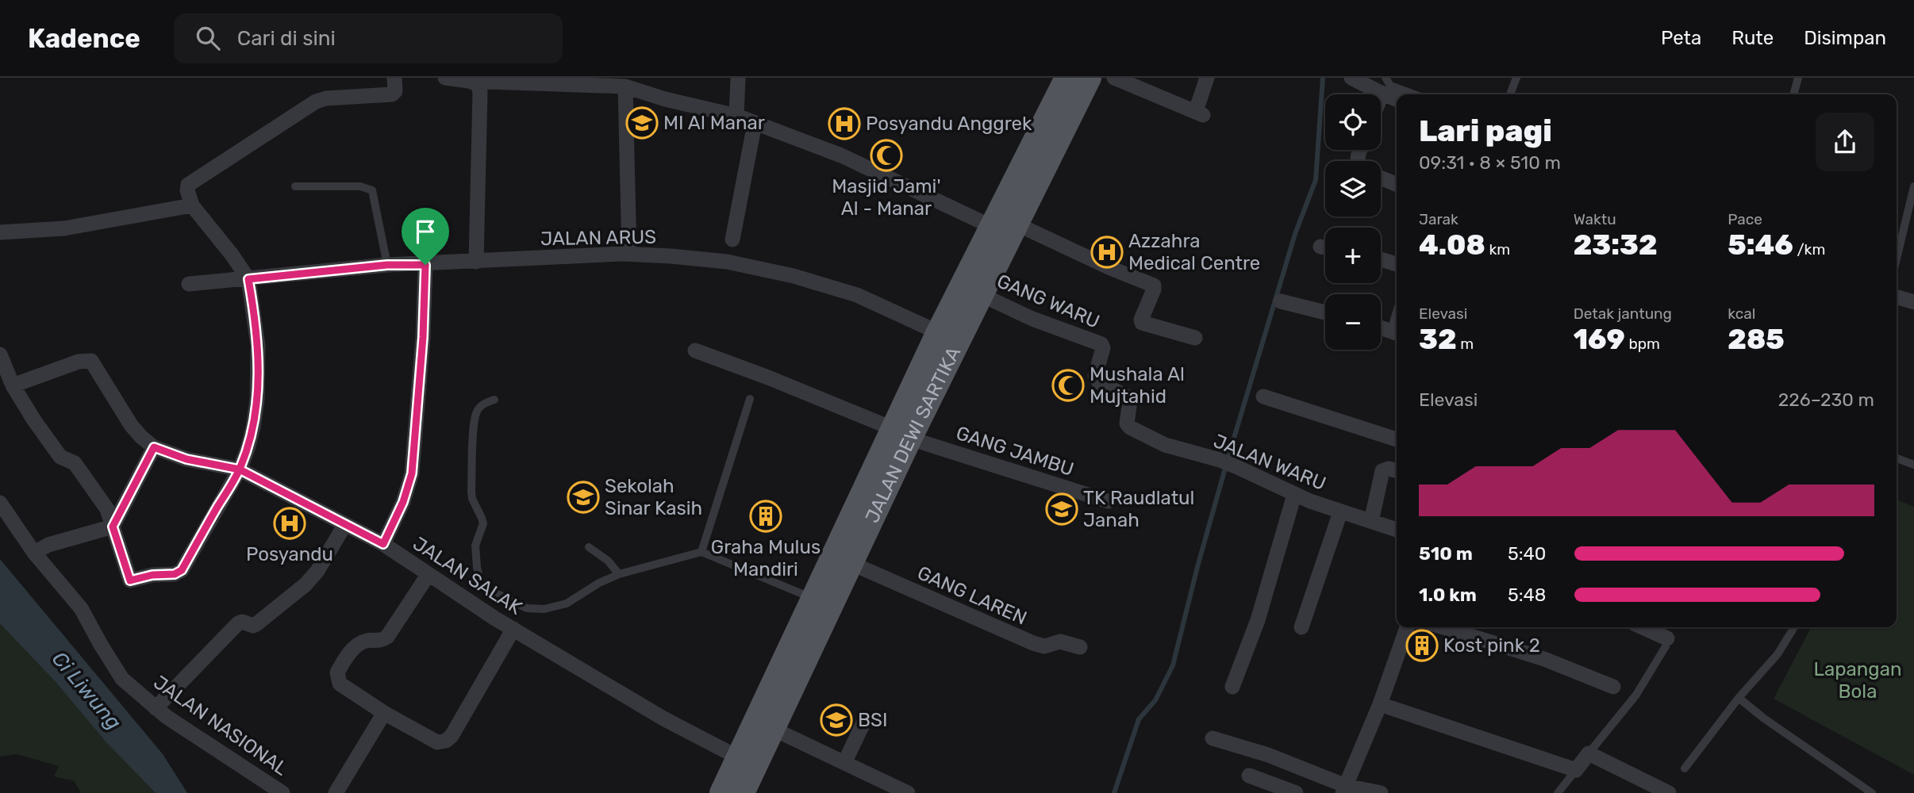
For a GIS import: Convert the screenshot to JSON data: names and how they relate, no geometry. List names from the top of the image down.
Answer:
{
  "streets": {
    "main road": ["JALAN DEWI SARTIKA"],
    "street": [
      "JALAN ARUS",
      "GANG WARU",
      "GANG JAMBU",
      "JALAN WARU",
      "JALAN SALAK",
      "GANG LAREN",
      "JALAN NASIONAL"
    ]
  },
  "crossings": [
    ["JALAN ARUS", "JALAN DEWI SARTIKA"],
    ["GANG WARU", "JALAN DEWI SARTIKA"],
    ["GANG WARU", "JALAN WARU"],
    ["JALAN DEWI SARTIKA", "GANG JAMBU"],
    ["JALAN DEWI SARTIKA", "JALAN SALAK"],
    ["JALAN DEWI SARTIKA", "GANG LAREN"]
  ],
  "water": ["Ci Liwung"],
  "parks": ["Lapangan Bola"],
  "places": {
    "school or university": [
      "MI Al Manar",
      "Sekolah Sinar Kasih",
      "TK Raudlatul Janah",
      "BSI"
    ],
    "hospital": ["Posyandu Anggrek", "Azzahra Medical Centre", "Posyandu"],
    "mosque": ["Masjid Jami' Al - Manar", "Mushala Al Mujtahid"],
    "building": ["Graha Mulus Mandiri", "Kost pink 2"]
  },
  "page": {
    "header": "Kadence",
    "search": "Cari di sini",
    "nav": ["Peta", "Rute", "Disimpan"],
    "map_buttons": ["+", "−"],
    "heading": ["Lari pagi", "09:31 · 8 × 510 m"],
    "stats": [
      ["Jarak", "4.08 km"],
      ["Waktu", "23:32"],
      ["Pace", "5:46 /km"],
      ["Elevasi", "32 m"],
      ["Detak jantung", "169 bpm"],
      ["kcal", "285"]
    ],
    "chart": ["Elevasi", "226–230 m"],
    "list": [
      {
        "name": "510 m",
        "note": "5:40"
      },
      {
        "name": "1.0 km",
        "note": "5:48"
      }
    ]
  }
}
